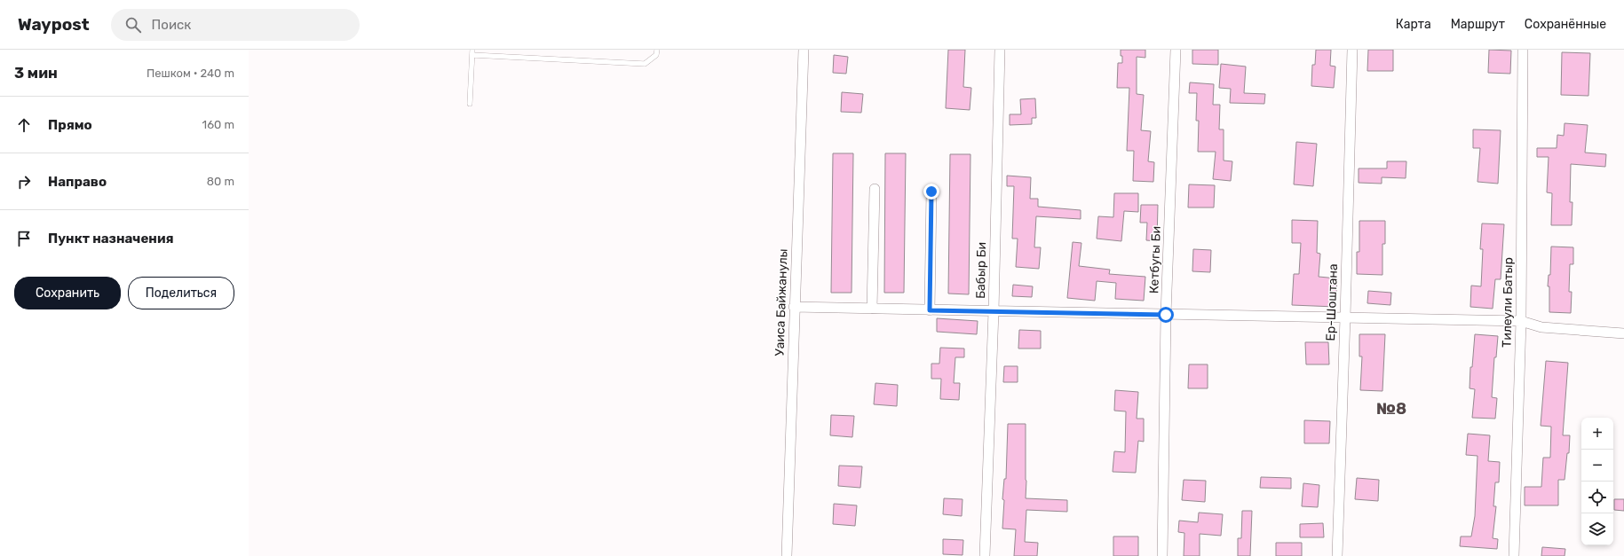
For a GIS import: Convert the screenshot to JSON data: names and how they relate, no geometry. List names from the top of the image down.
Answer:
{
  "streets": {
    "street": [
      "Кетбугы Би",
      "Бабыр Би",
      "Уаиса Байжанулы",
      "Ер-Шоштана",
      "Тилеули Батыр"
    ]
  },
  "districts": ["№8"],
  "page": {
    "header": "Waypost",
    "search": "Поиск",
    "nav": ["Карта", "Маршрут", "Сохранённые"],
    "heading": ["3 мин", "Пешком · 240 m"],
    "list": [
      ["Прямо", "160 m"],
      ["Направо", "80 m"],
      "Пункт назначения"
    ],
    "buttons": ["Сохранить", "Поделиться"],
    "map_buttons": ["+", "−"]
  }
}
